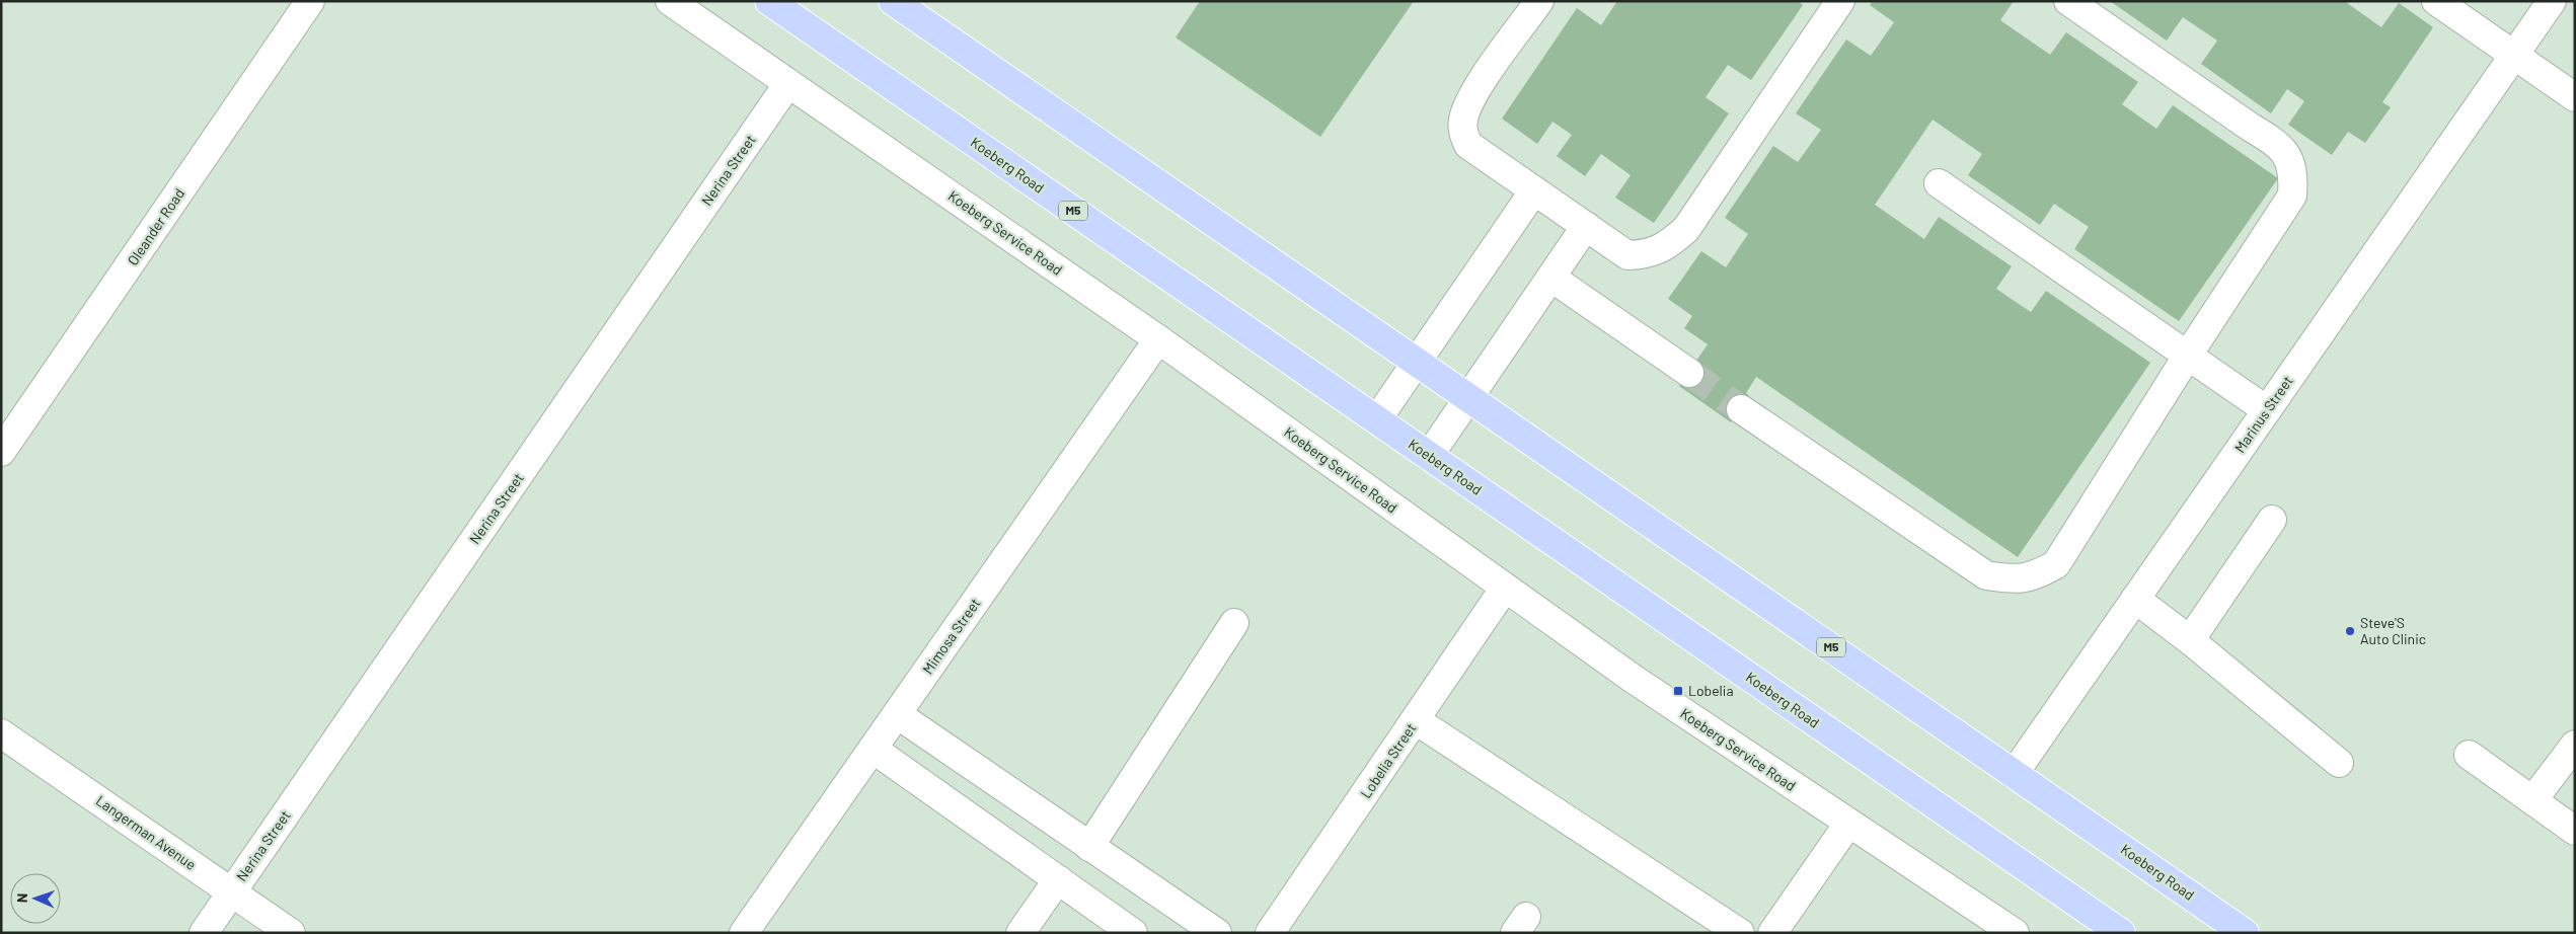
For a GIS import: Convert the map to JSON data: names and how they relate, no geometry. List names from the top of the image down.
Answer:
{
  "streets": {
    "main road": ["Koeberg Road", "M5"],
    "street": [
      "Nerina Street",
      "Oleander Road",
      "Koeberg Service Road",
      "Marinus Street",
      "Mimosa Street",
      "Lobelia Street",
      "Langerman Avenue"
    ]
  },
  "crossings": [
    ["Koeberg Road", "Marinus Street"],
    ["Nerina Street", "Koeberg Service Road"],
    ["Nerina Street", "Langerman Avenue"],
    ["Koeberg Service Road", "Mimosa Street"],
    ["Koeberg Service Road", "Lobelia Street"]
  ],
  "places": {
    "other": ["Steve'S Auto Clinic"],
    "transit": ["Lobelia"]
  },
  "north": "left"
}
